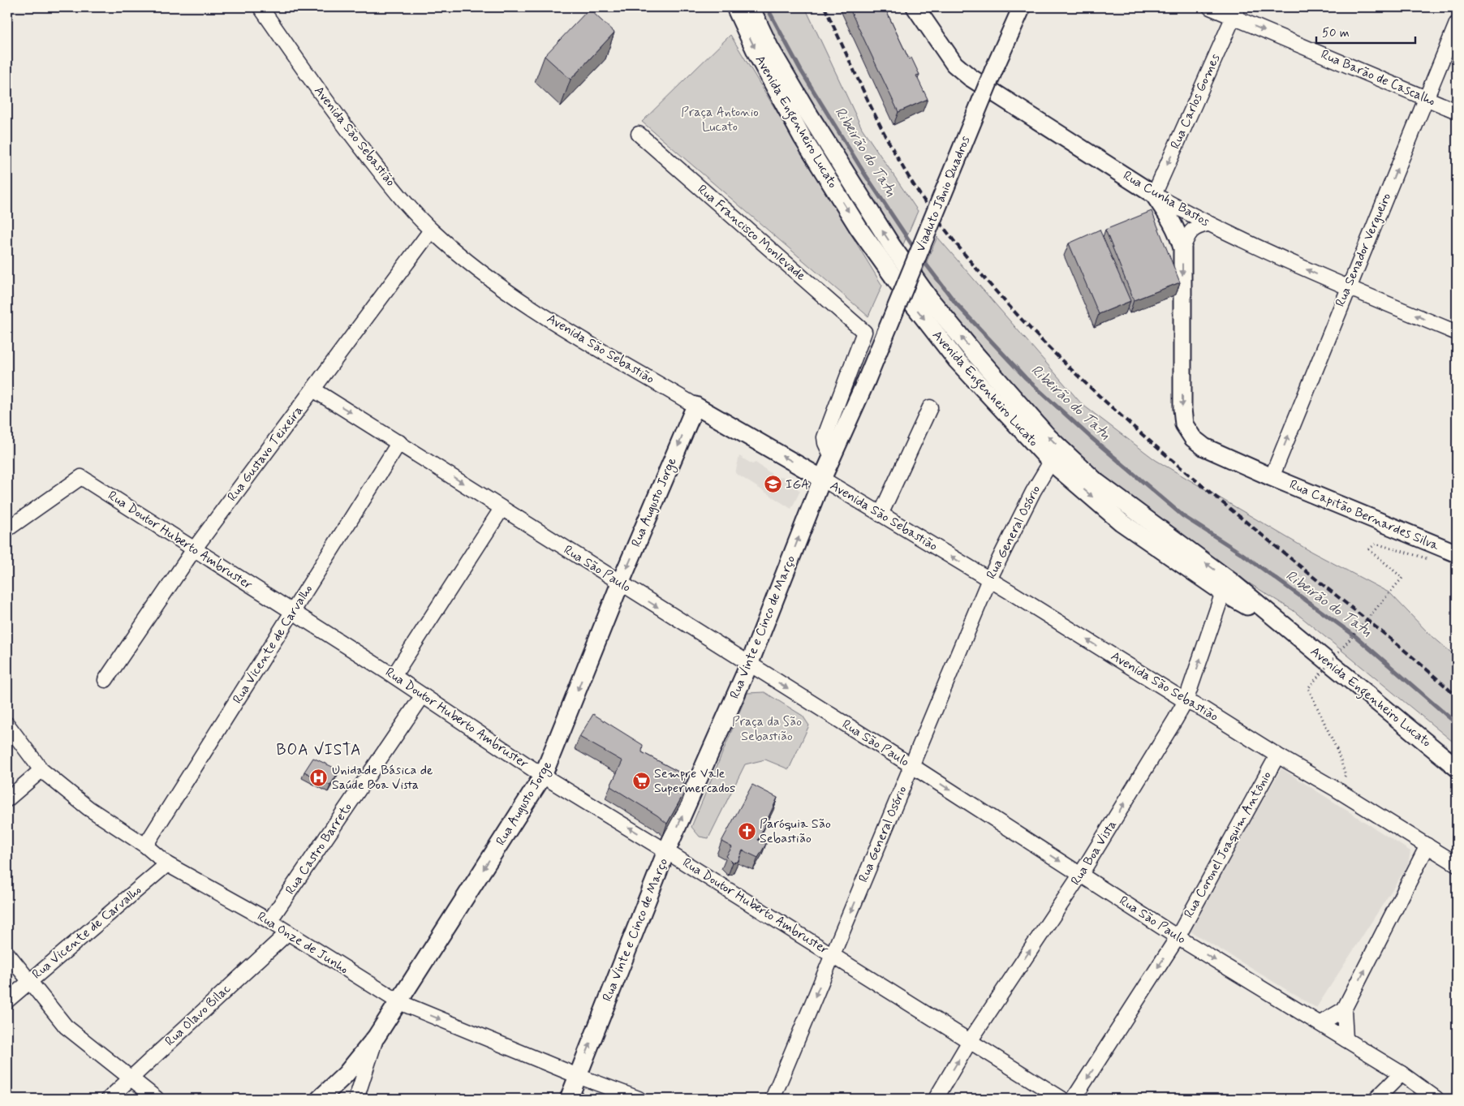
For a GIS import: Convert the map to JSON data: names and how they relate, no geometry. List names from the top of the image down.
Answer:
{
  "streets": {
    "main road": [
      "Avenida Engenheiro Lucato",
      "Avenida São Sebastião",
      "Viaduto Jânio Quadros",
      "Rua Cunha Bastos",
      "Rua Augusto Jorge",
      "Rua Capitão Bernardes Silva",
      "Rua Vinte e Cinco de Março"
    ],
    "street": [
      "Rua Barão de Cascalho",
      "Rua Carlos Gomes",
      "Rua Francisco Monlevade",
      "Rua Senador Vergueiro",
      "Rua Gustavo Teixeira",
      "Rua General Osório",
      "Rua Doutor Huberto Ambruster",
      "Rua São Paulo",
      "Rua Vicente de Carvalho",
      "Rua Coronel Joaquim Antônio",
      "Rua Castro Barreto",
      "Rua Boa Vista",
      "Rua Onze de Junho",
      "Rua Olavo Bilac"
    ]
  },
  "crossings": [
    ["Rua Barão de Cascalho", "Rua Carlos Gomes"],
    ["Rua Barão de Cascalho", "Rua Senador Vergueiro"],
    ["Rua Carlos Gomes", "Rua Cunha Bastos"],
    ["Rua Carlos Gomes", "Rua Capitão Bernardes Silva"],
    ["Avenida Engenheiro Lucato", "Rua General Osório"],
    ["Avenida Engenheiro Lucato", "Rua Boa Vista"],
    ["Avenida São Sebastião", "Rua Gustavo Teixeira"],
    ["Avenida São Sebastião", "Rua Augusto Jorge"],
    ["Avenida São Sebastião", "Rua General Osório"],
    ["Avenida São Sebastião", "Rua Vinte e Cinco de Março"],
    ["Avenida São Sebastião", "Rua Coronel Joaquim Antônio"],
    ["Avenida São Sebastião", "Rua Boa Vista"],
    ["Viaduto Jânio Quadros", "Rua Vinte e Cinco de Março"],
    ["Rua Cunha Bastos", "Rua Senador Vergueiro"],
    ["Rua Cunha Bastos", "Rua Capitão Bernardes Silva"],
    ["Rua Francisco Monlevade", "Rua Vinte e Cinco de Março"],
    ["Rua Senador Vergueiro", "Rua Capitão Bernardes Silva"],
    ["Rua Gustavo Teixeira", "Rua Doutor Huberto Ambruster"],
    ["Rua Gustavo Teixeira", "Rua São Paulo"],
    ["Rua Augusto Jorge", "Rua Doutor Huberto Ambruster"],
    ["Rua Augusto Jorge", "Rua São Paulo"],
    ["Rua Augusto Jorge", "Rua Onze de Junho"],
    ["Rua General Osório", "Rua Doutor Huberto Ambruster"],
    ["Rua General Osório", "Rua São Paulo"],
    ["Rua Doutor Huberto Ambruster", "Rua Vinte e Cinco de Março"],
    ["Rua Doutor Huberto Ambruster", "Rua Vicente de Carvalho"],
    ["Rua Doutor Huberto Ambruster", "Rua Castro Barreto"],
    ["Rua Doutor Huberto Ambruster", "Rua Boa Vista"],
    ["Rua São Paulo", "Rua Vinte e Cinco de Março"],
    ["Rua São Paulo", "Rua Vicente de Carvalho"],
    ["Rua São Paulo", "Rua Coronel Joaquim Antônio"],
    ["Rua São Paulo", "Rua Boa Vista"],
    ["Rua Vinte e Cinco de Março", "Rua Onze de Junho"],
    ["Rua Vicente de Carvalho", "Rua Onze de Junho"],
    ["Rua Castro Barreto", "Rua Onze de Junho"],
    ["Rua Onze de Junho", "Rua Olavo Bilac"]
  ],
  "one_way": [
    "Rua Barão de Cascalho",
    "Rua Carlos Gomes",
    "Rua Cunha Bastos",
    "Rua Senador Vergueiro",
    "Rua Augusto Jorge",
    "Rua Capitão Bernardes Silva",
    "Rua General Osório",
    "Rua São Paulo",
    "Rua Vinte e Cinco de Março",
    "Rua Coronel Joaquim Antônio",
    "Rua Boa Vista"
  ],
  "districts": ["BOA VISTA"],
  "water": ["Ribeirão do Tatu"],
  "parks": ["Praça Antonio Lucato", "Praça da São Sebastião"],
  "places": {
    "school or university": ["IGA"],
    "hospital": ["Unidade Básica de Saúde Boa Vista"],
    "supermarket": ["Sempre Vale Supermercados"],
    "church": ["Paróquia São Sebastião"]
  },
  "scale_bar": "50 m"
}
